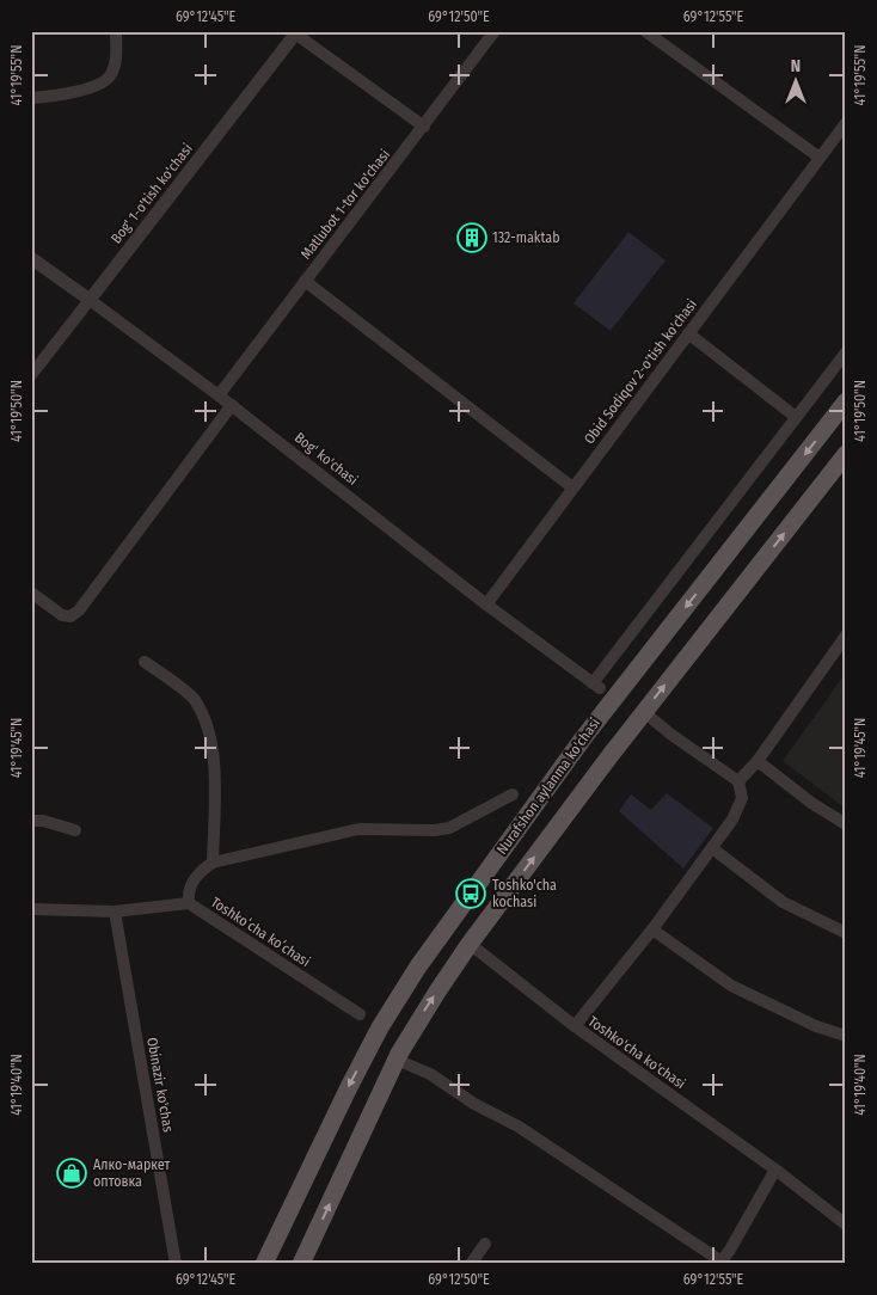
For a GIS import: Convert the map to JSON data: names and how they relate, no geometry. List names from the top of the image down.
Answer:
{
  "streets": {
    "main road": ["Nurafshon aylanma ko'chasi"],
    "street": [
      "Bog' 1-o'tish ko'chasi",
      "Matlubot 1-tor ko'chasi",
      "Obid Sodiqov 2-o'tish ko'chasi",
      "Bog' ko'chasi",
      "Toshkoʻcha koʻchasi",
      "Toshko'cha ko'chasi",
      "Obinazir ko'chas"
    ]
  },
  "crossings": [
    ["Bog' 1-o'tish ko'chasi", "Bog' ko'chasi"],
    ["Matlubot 1-tor ko'chasi", "Bog' ko'chasi"],
    ["Obid Sodiqov 2-o'tish ko'chasi", "Bog' ko'chasi"],
    ["Nurafshon aylanma ko'chasi", "Toshko'cha ko'chasi"],
    ["Toshkoʻcha koʻchasi", "Obinazir ko'chas"]
  ],
  "places": {
    "building": ["132-maktab"],
    "bus stop": ["Toshko'cha kochasi"],
    "shop": ["Алко-маркет оптовка"]
  },
  "north": "top",
  "coordinates": [
    "69°12'45\"E",
    "69°12'50\"E",
    "69°12'55\"E",
    "41°19'55\"N",
    "41°19'50\"N",
    "41°19'45\"N",
    "41°19'40\"N"
  ]
}
